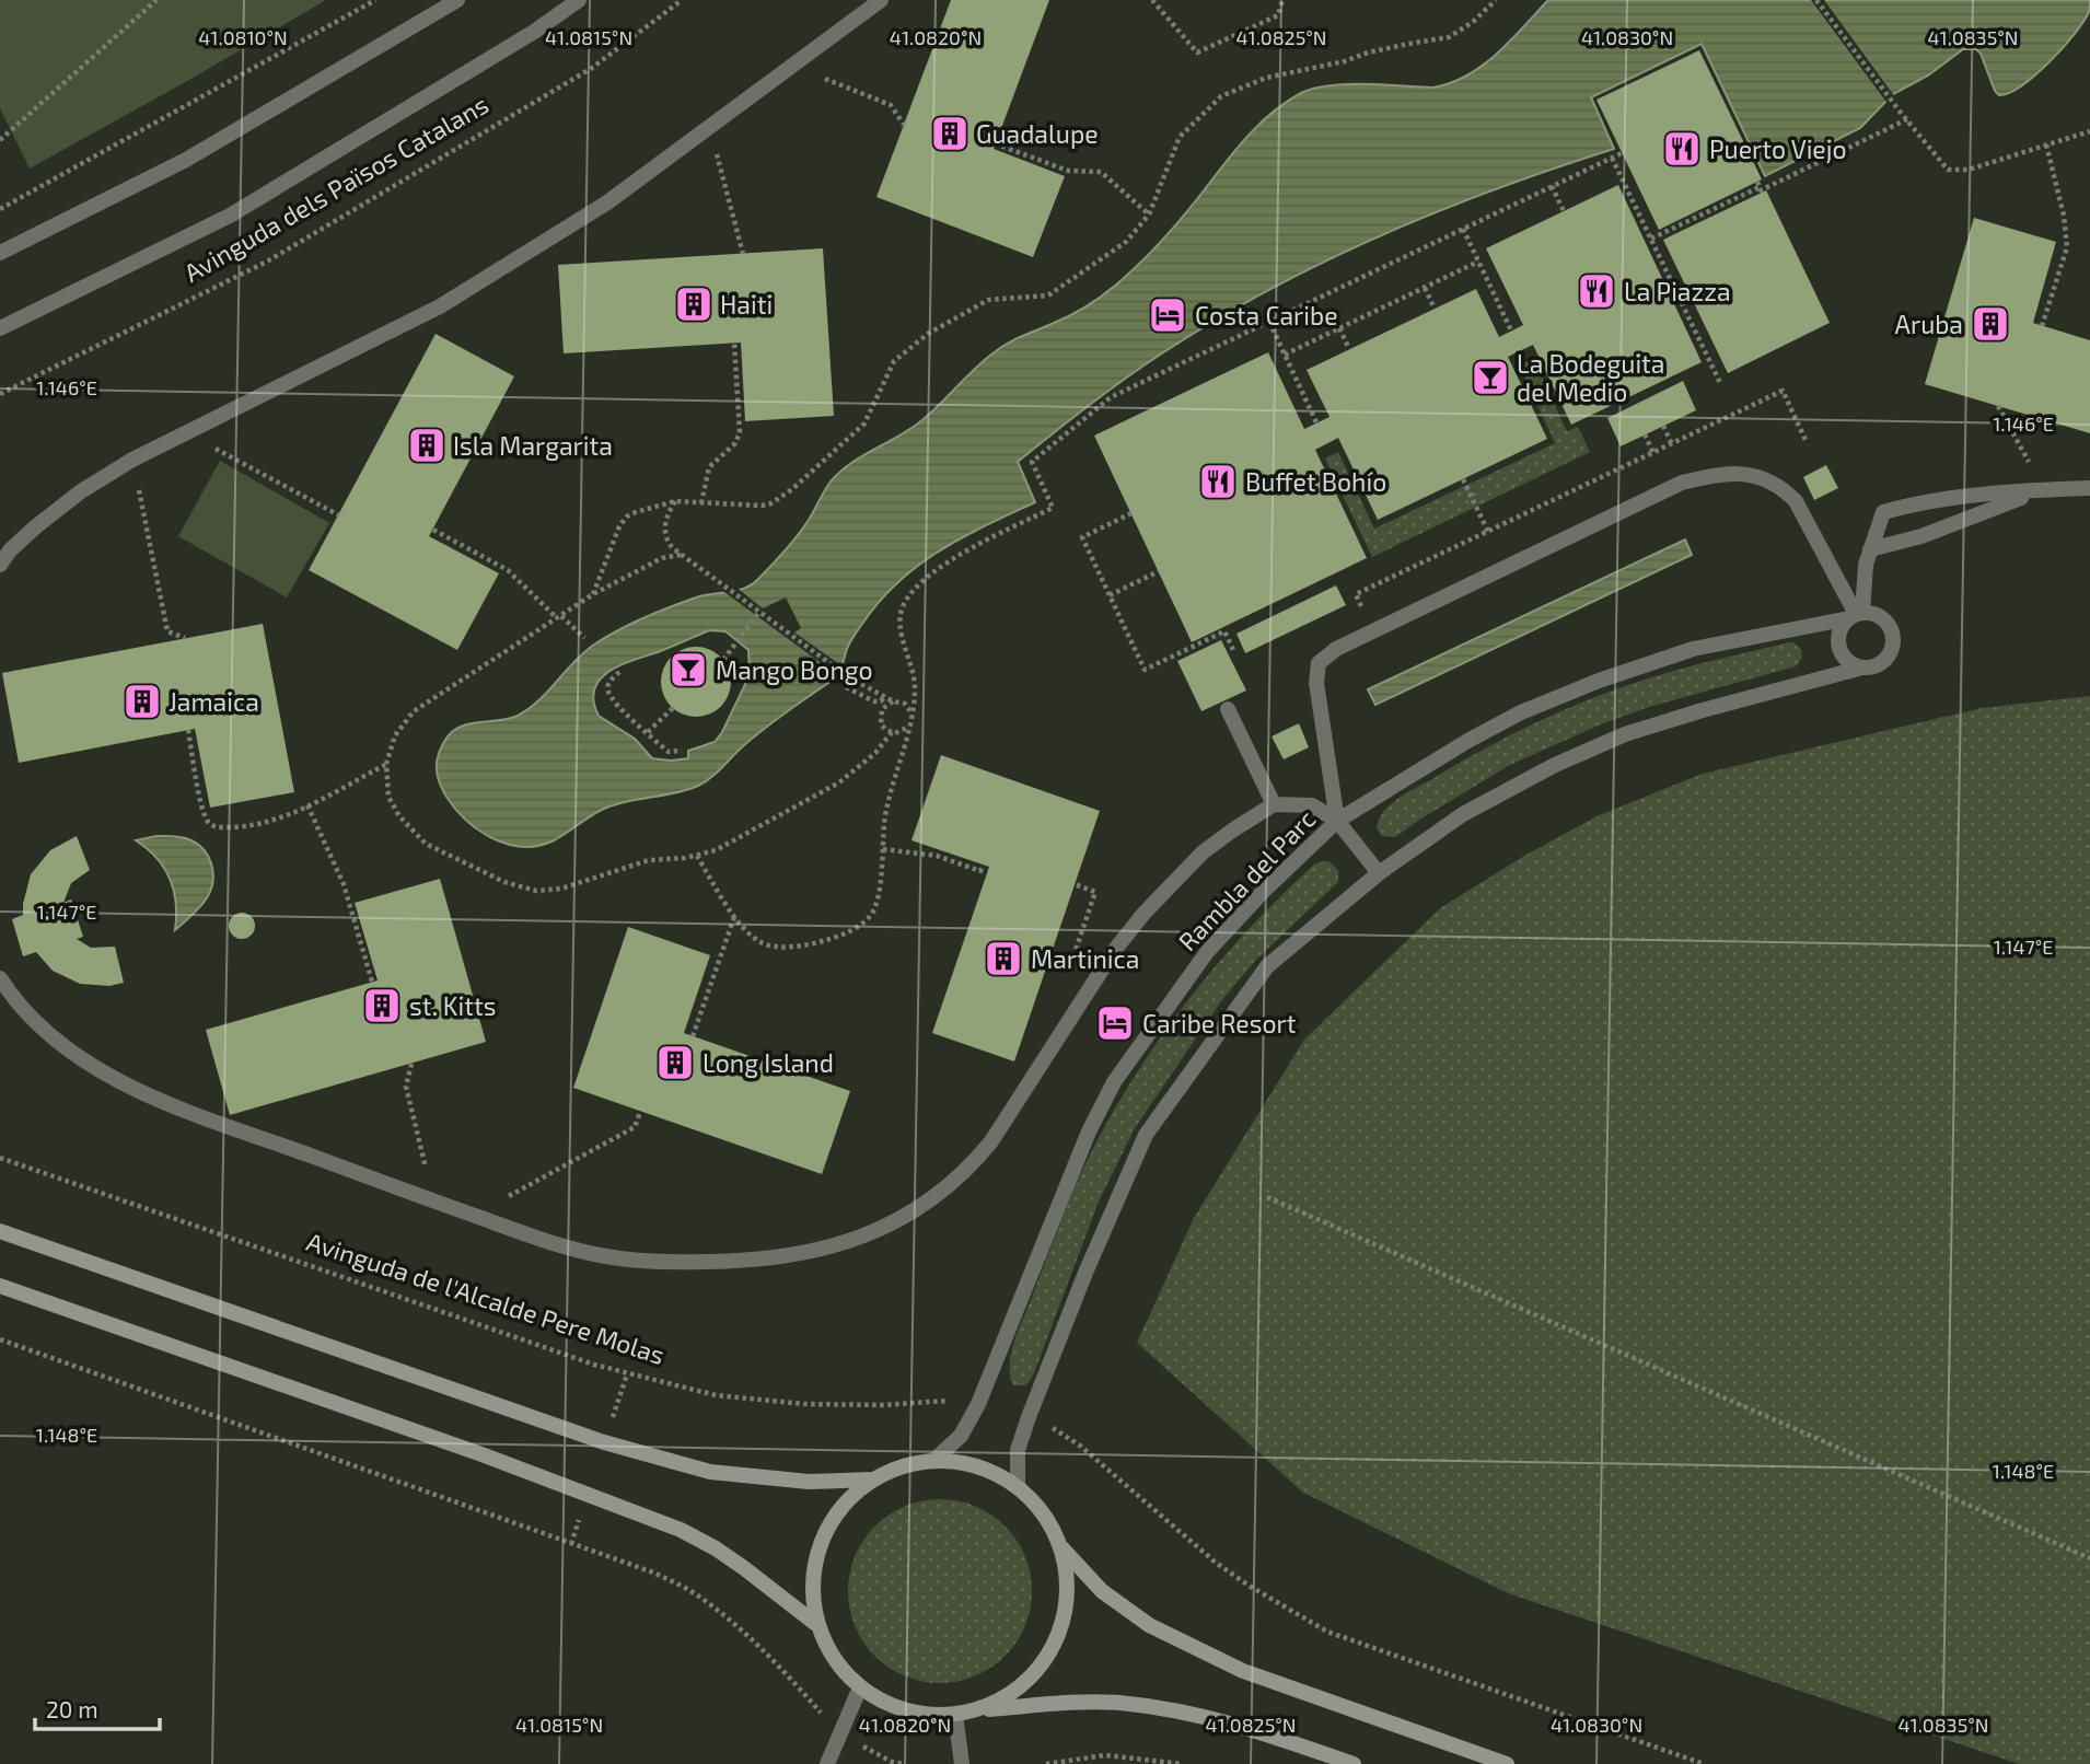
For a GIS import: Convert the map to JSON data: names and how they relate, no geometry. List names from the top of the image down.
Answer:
{
  "streets": {
    "street": ["Avinguda dels Països Catalans", "Rambla del Parc"],
    "path": ["Avinguda de l'Alcalde Pere Molas"]
  },
  "crossings": [
    ["Rambla del Parc", "Avinguda de l'Alcalde Pere Molas"]
  ],
  "places": {
    "building": [
      "Guadalupe",
      "Haiti",
      "Aruba",
      "Isla Margarita",
      "Jamaica",
      "Martinica",
      "st. Kitts",
      "Long Island"
    ],
    "restaurant": ["Puerto Viejo", "La Piazza", "Buffet Bohío"],
    "hotel": ["Costa Caribe", "Caribe Resort"],
    "bar": ["La Bodeguita del Medio", "Mango Bongo"]
  },
  "scale_bar": "20 m",
  "coordinates": [
    "41.0810°N",
    "41.0815°N",
    "41.0820°N",
    "41.0825°N",
    "41.0830°N",
    "41.0835°N",
    "1.146°E",
    "1.147°E",
    "1.148°E"
  ]
}
